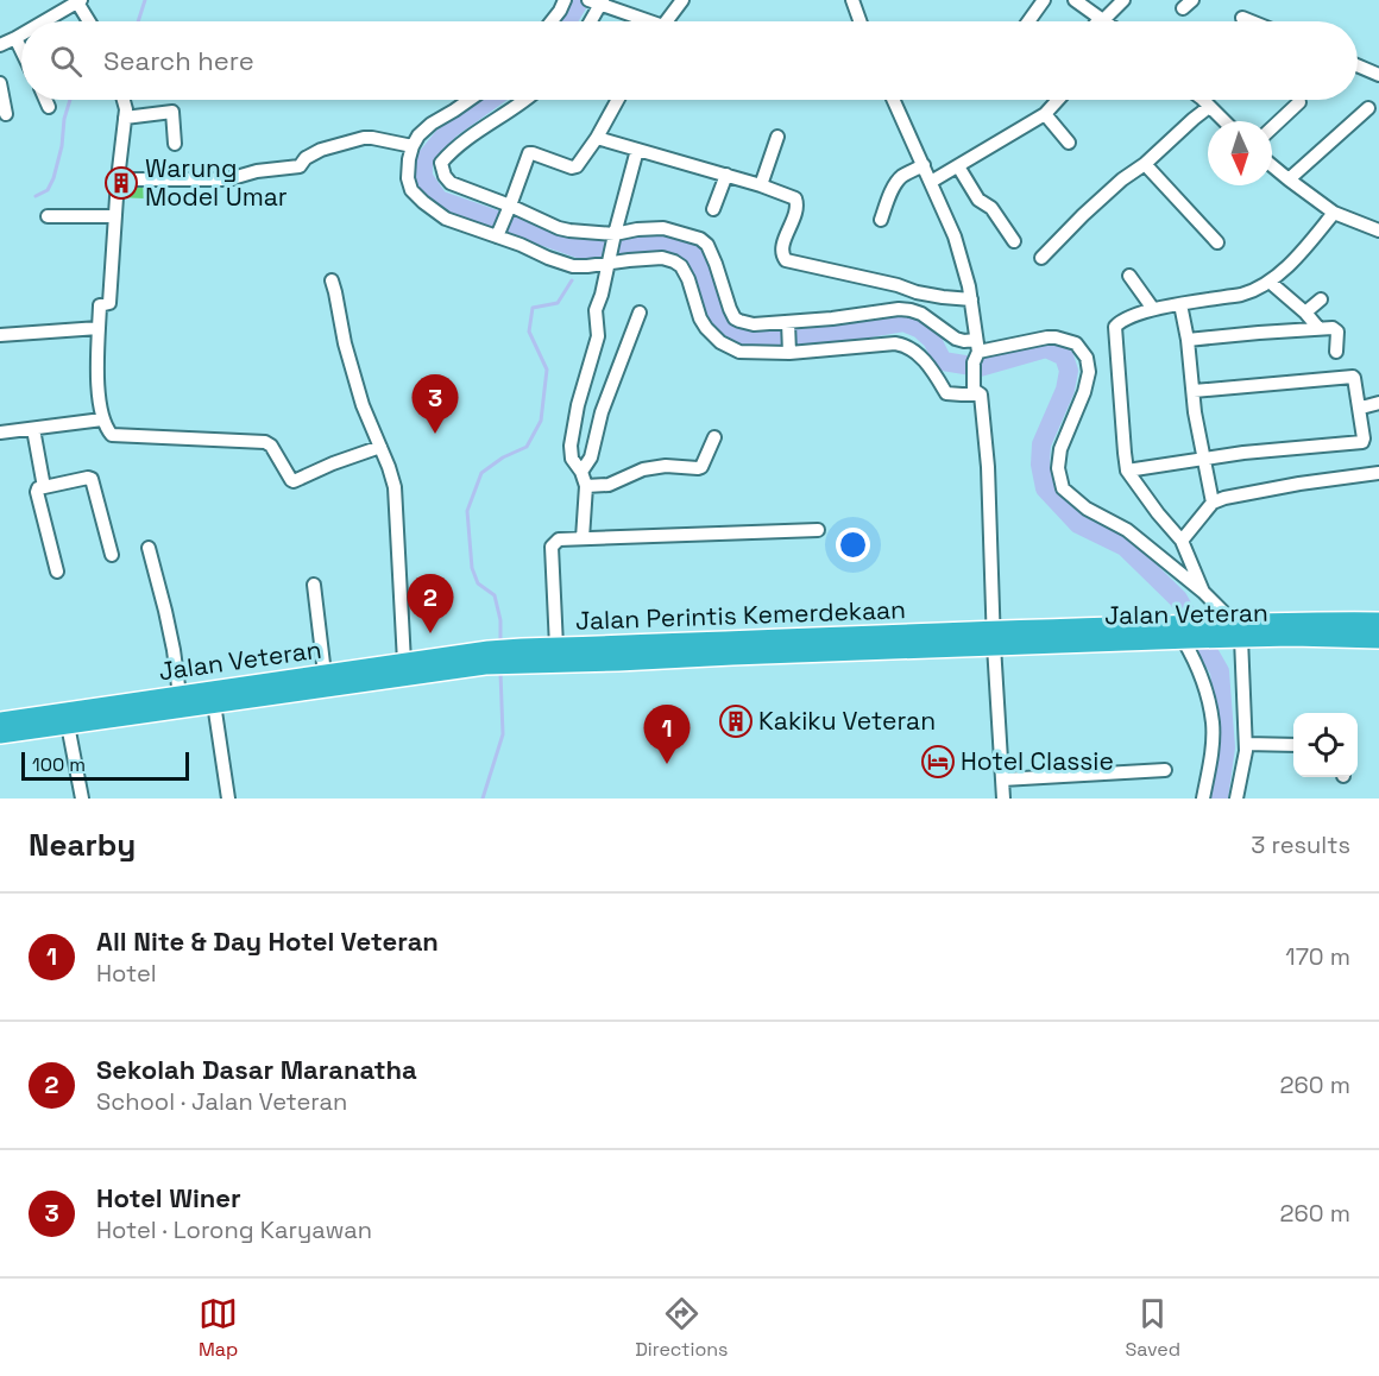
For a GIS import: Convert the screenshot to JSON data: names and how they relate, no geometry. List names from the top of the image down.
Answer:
{
  "streets": {
    "highway": ["Jalan Veteran", "Jalan Perintis Kemerdekaan"]
  },
  "crossings": [
    ["Jalan Veteran", "Jalan Perintis Kemerdekaan"]
  ],
  "places": {
    "building": ["Warung Model Umar", "Kakiku Veteran"],
    "hotel": ["Hotel Classie"]
  },
  "scale_bar": "100 m",
  "north": "bottom",
  "page": {
    "search": "Search here",
    "pins": ["3", "2", "1"],
    "scale": "100 m",
    "heading": ["Nearby", "3 results"],
    "list": [
      {
        "mark": "1",
        "name": "All Nite & Day Hotel Veteran",
        "note": "Hotel",
        "value": "170 m"
      },
      {
        "mark": "2",
        "name": "Sekolah Dasar Maranatha",
        "note": "School · Jalan Veteran",
        "value": "260 m"
      },
      {
        "mark": "3",
        "name": "Hotel Winer",
        "note": "Hotel · Lorong Karyawan",
        "value": "260 m"
      }
    ],
    "nav": ["Map", "Directions", "Saved"]
  }
}
